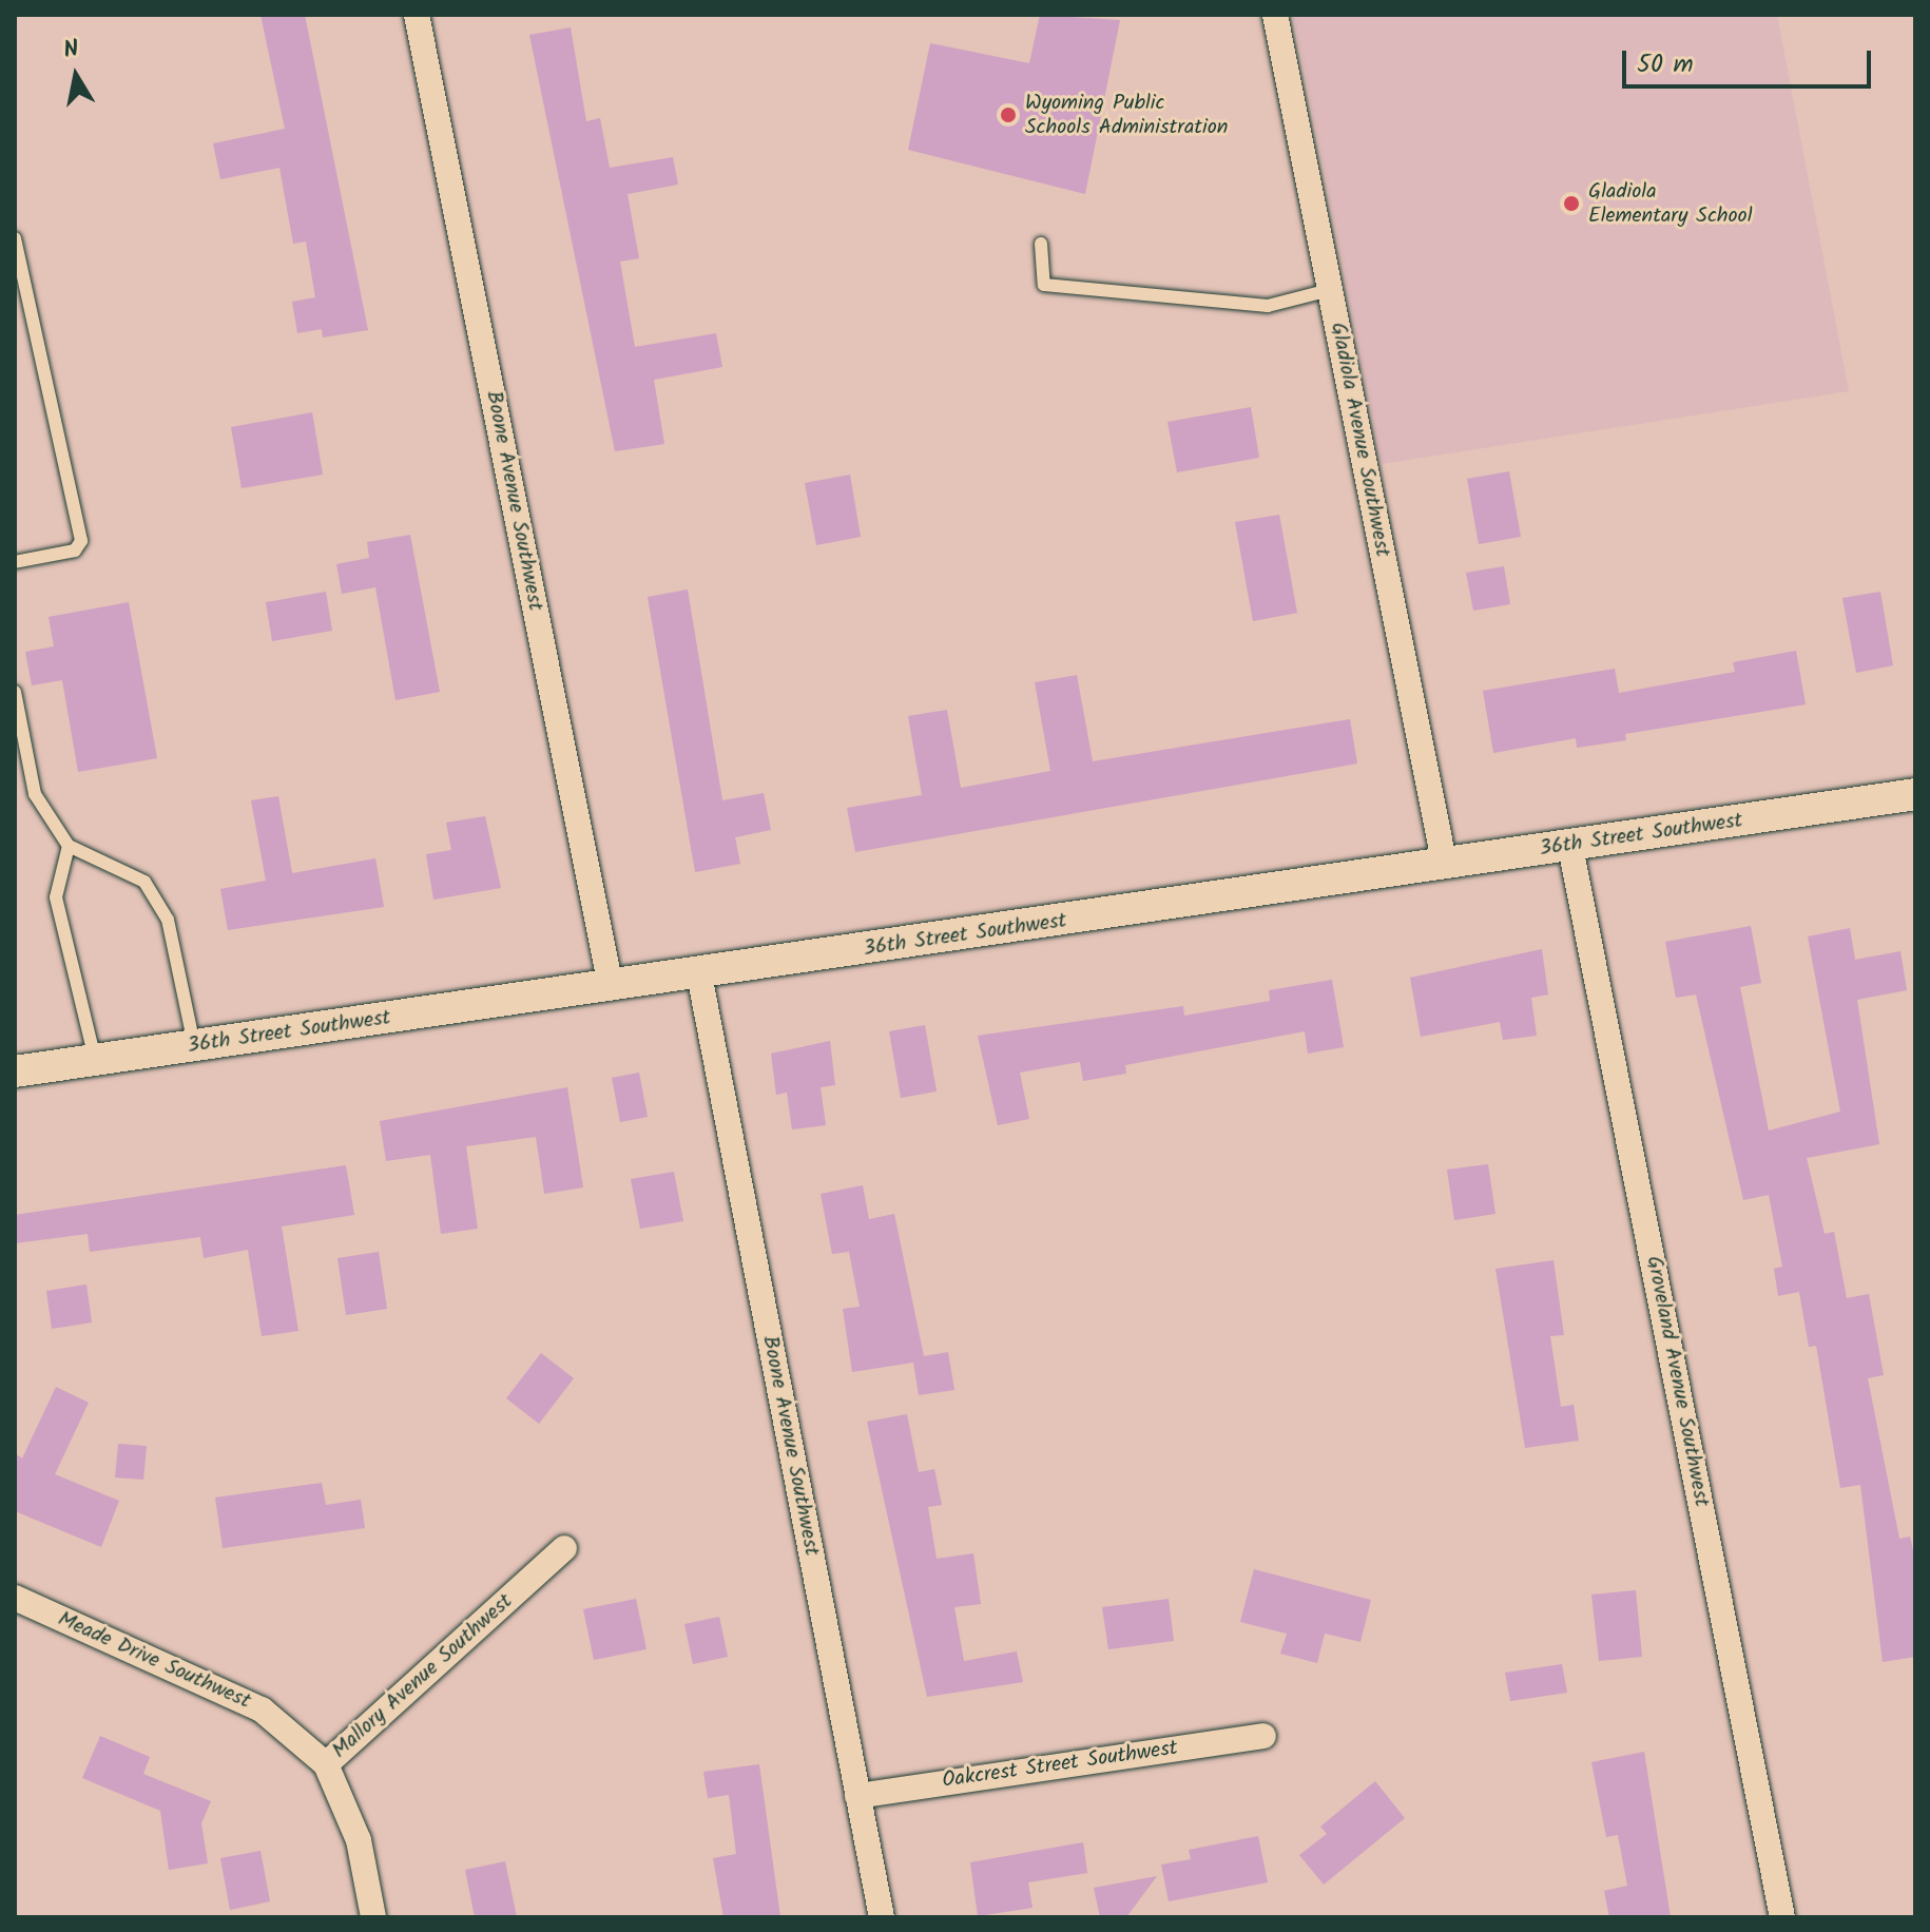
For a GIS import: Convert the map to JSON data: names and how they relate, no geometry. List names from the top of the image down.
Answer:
{
  "streets": {
    "street": [
      "Gladiola Avenue Southwest",
      "Boone Avenue Southwest",
      "36th Street Southwest",
      "Groveland Avenue Southwest",
      "Meade Drive Southwest",
      "Mallory Avenue Southwest",
      "Oakcrest Street Southwest"
    ]
  },
  "crossings": [
    ["Gladiola Avenue Southwest", "36th Street Southwest"],
    ["Boone Avenue Southwest", "36th Street Southwest"],
    ["Boone Avenue Southwest", "Oakcrest Street Southwest"],
    ["36th Street Southwest", "Groveland Avenue Southwest"],
    ["Meade Drive Southwest", "Mallory Avenue Southwest"]
  ],
  "places": ["Wyoming Public Schools Administration", "Gladiola Elementary School"],
  "scale_bar": "50 m",
  "north": "top"
}
